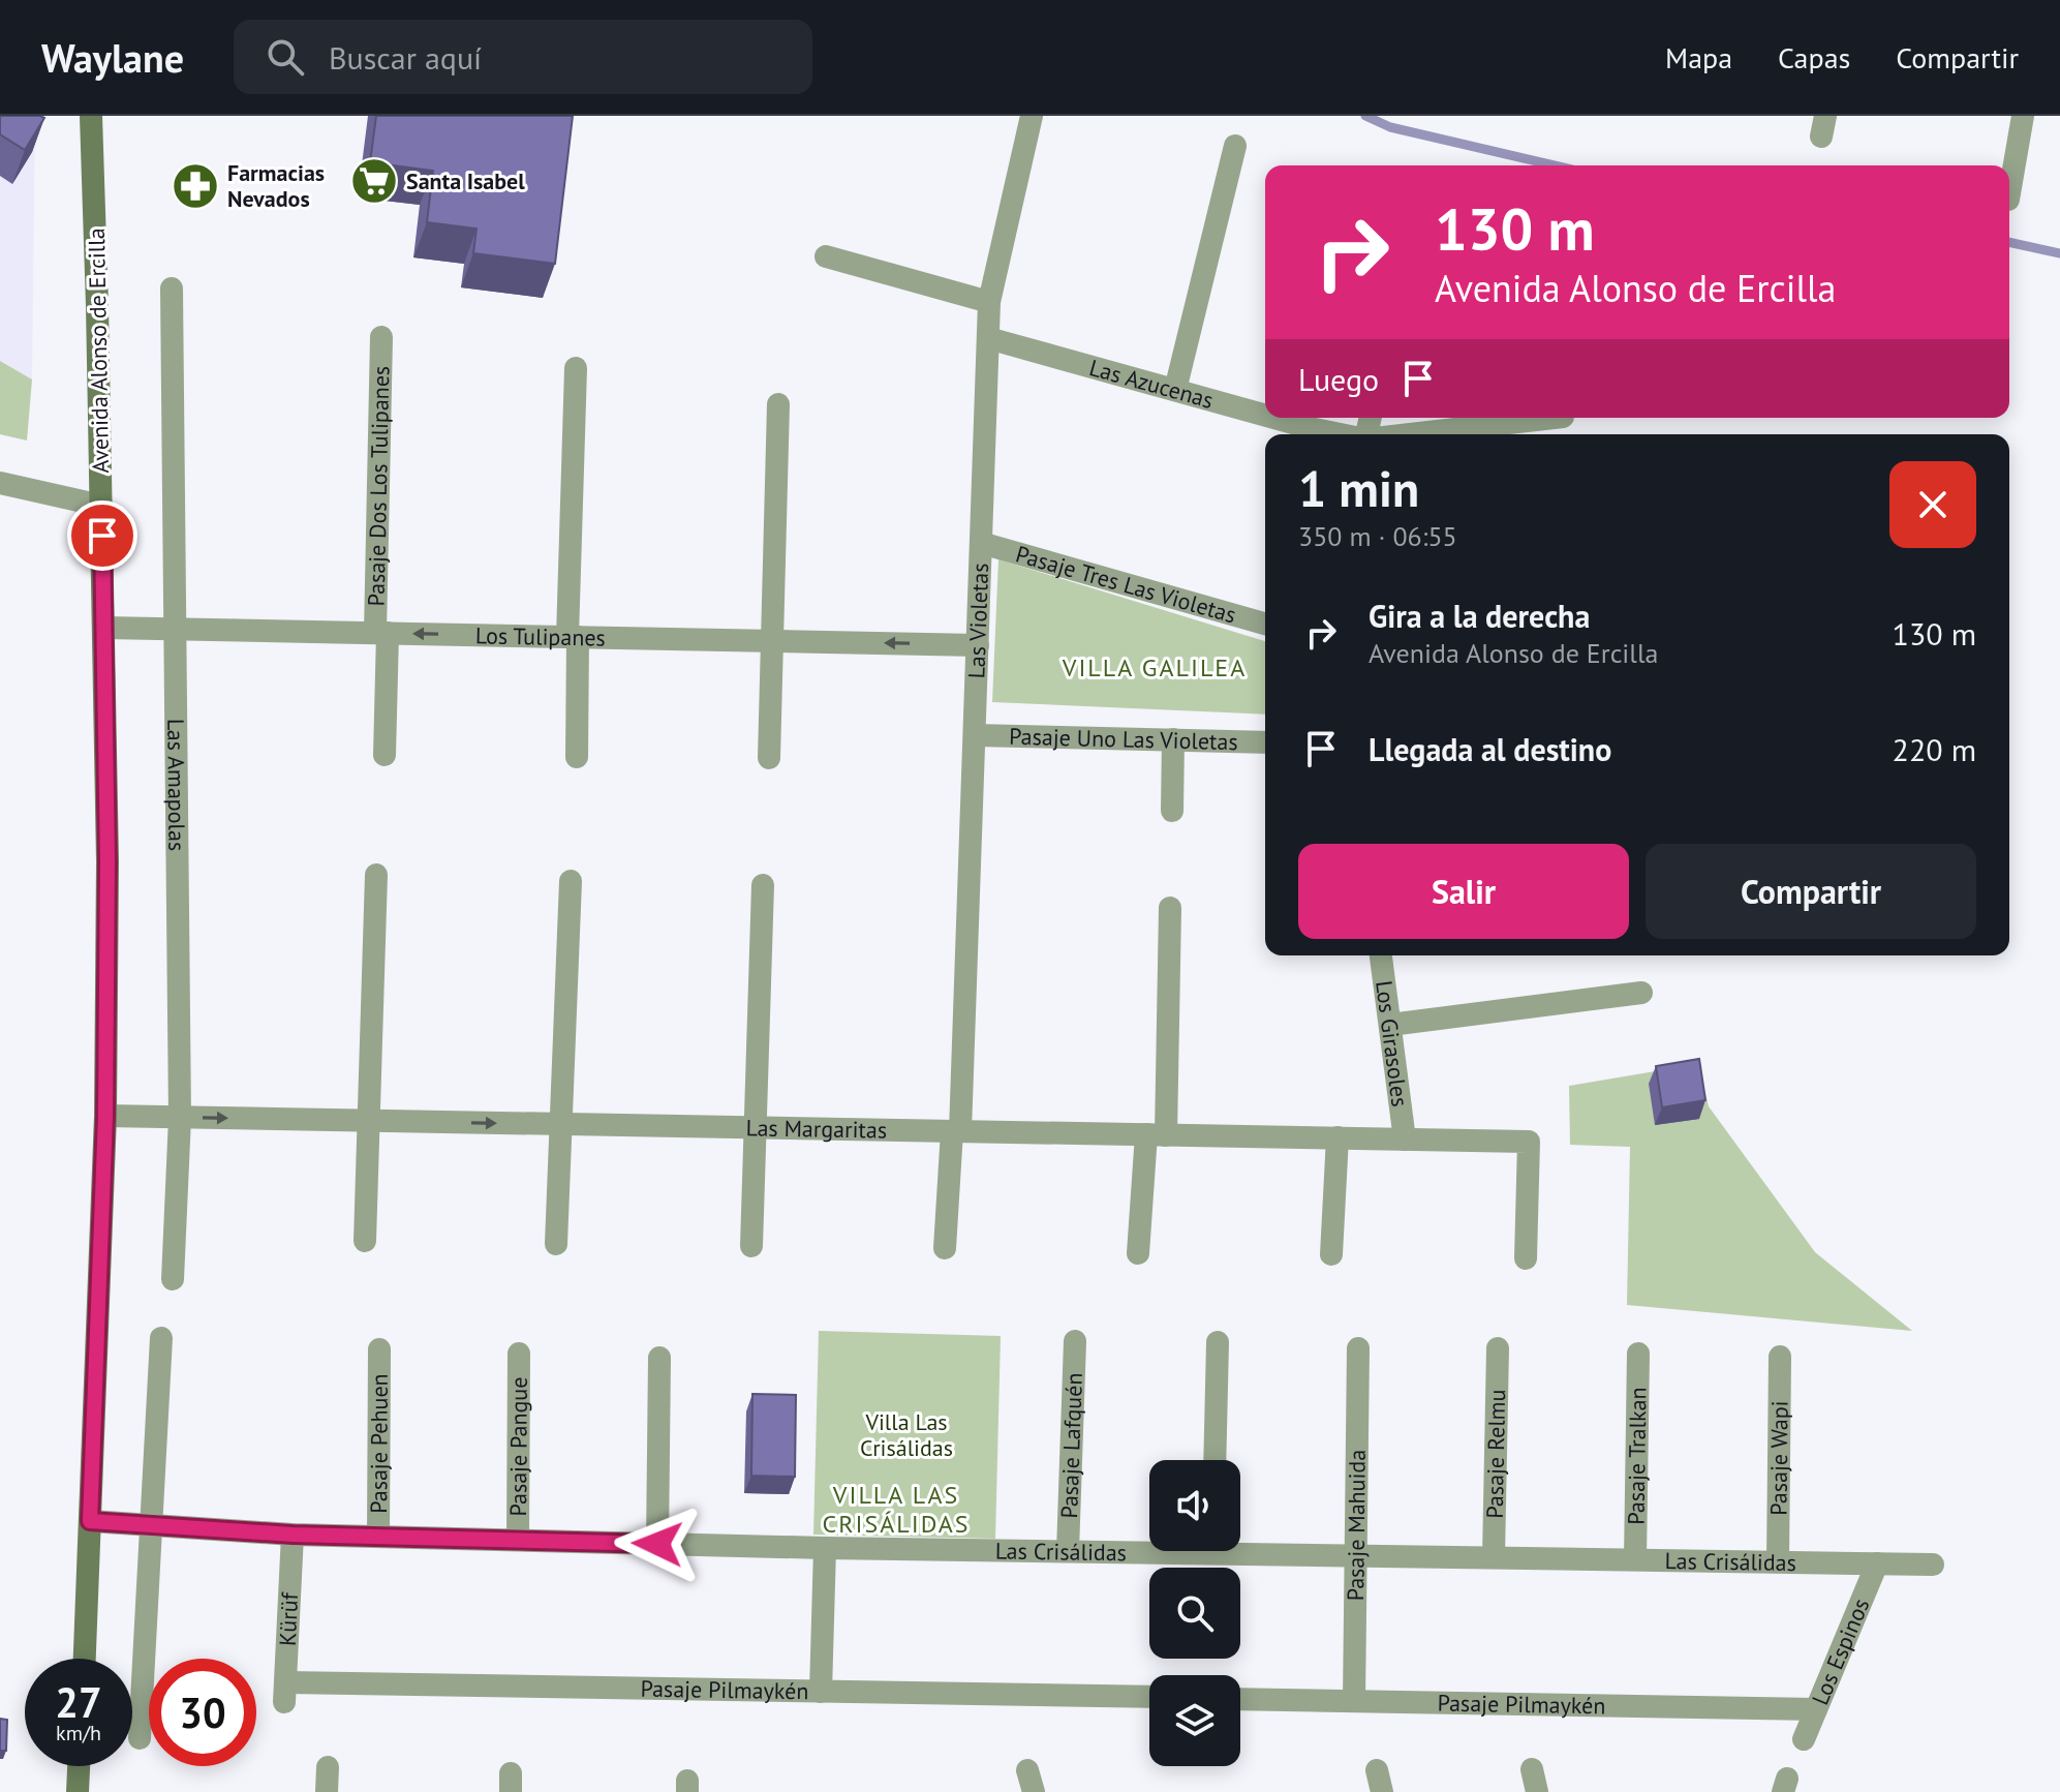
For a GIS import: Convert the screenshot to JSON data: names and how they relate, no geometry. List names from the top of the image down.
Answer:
{
  "streets": {
    "main road": ["Avenida Alonso de Ercilla"],
    "street": [
      "Las Azucenas",
      "Pasaje Dos Los Tulipanes",
      "Pasaje Tres Las Violetas",
      "Las Violetas",
      "Los Tulipanes",
      "Pasaje Uno Las Violetas",
      "Las Amapolas",
      "Los Girasoles",
      "Las Margaritas",
      "Pasaje Pehuen",
      "Pasaje Lafquén",
      "Pasaje Pangue",
      "Pasaje Relmu",
      "Pasaje Tralkan",
      "Pasaje Wapi",
      "Pasaje Mahuida",
      "Las Crisálidas",
      "Kürüf",
      "Los Espinos",
      "Pasaje Pilmaykén"
    ]
  },
  "crossings": [
    ["Avenida Alonso de Ercilla", "Los Tulipanes"],
    ["Avenida Alonso de Ercilla", "Las Margaritas"],
    ["Avenida Alonso de Ercilla", "Las Crisálidas"],
    ["Las Azucenas", "Las Violetas"],
    ["Pasaje Dos Los Tulipanes", "Los Tulipanes"],
    ["Pasaje Tres Las Violetas", "Las Violetas"],
    ["Las Violetas", "Los Tulipanes"],
    ["Las Violetas", "Pasaje Uno Las Violetas"],
    ["Las Violetas", "Las Margaritas"],
    ["Los Tulipanes", "Las Amapolas"],
    ["Las Amapolas", "Las Margaritas"],
    ["Los Girasoles", "Las Margaritas"],
    ["Pasaje Pehuen", "Las Crisálidas"],
    ["Pasaje Lafquén", "Las Crisálidas"],
    ["Pasaje Pangue", "Las Crisálidas"],
    ["Pasaje Relmu", "Las Crisálidas"],
    ["Pasaje Tralkan", "Las Crisálidas"],
    ["Pasaje Wapi", "Las Crisálidas"],
    ["Pasaje Mahuida", "Las Crisálidas"],
    ["Pasaje Mahuida", "Pasaje Pilmaykén"],
    ["Las Crisálidas", "Kürüf"],
    ["Las Crisálidas", "Los Espinos"],
    ["Kürüf", "Pasaje Pilmaykén"],
    ["Los Espinos", "Pasaje Pilmaykén"]
  ],
  "one_way": ["Los Tulipanes"],
  "districts": ["VILLA GALILEA", "VILLA LAS CRISÁLIDAS"],
  "parks": ["Villa Las Crisálidas"],
  "places": {
    "supermarket": ["Santa Isabel"],
    "pharmacy": ["Farmacias Nevados"]
  },
  "page": {
    "header": "Waylane",
    "search": "Buscar aquí",
    "nav": ["Mapa", "Capas", "Compartir"],
    "turn": ["130 m", "Avenida Alonso de Ercilla"],
    "then": "Luego",
    "heading": ["1 min", "350 m · 06:55"],
    "list": [
      {
        "name": "Gira a la derecha",
        "note": "Avenida Alonso de Ercilla",
        "value": "130 m"
      },
      {
        "name": "Llegada al destino",
        "value": "220 m"
      }
    ],
    "buttons": ["Salir", "Compartir"],
    "speed": "27 km/h",
    "limit": "30"
  }
}
